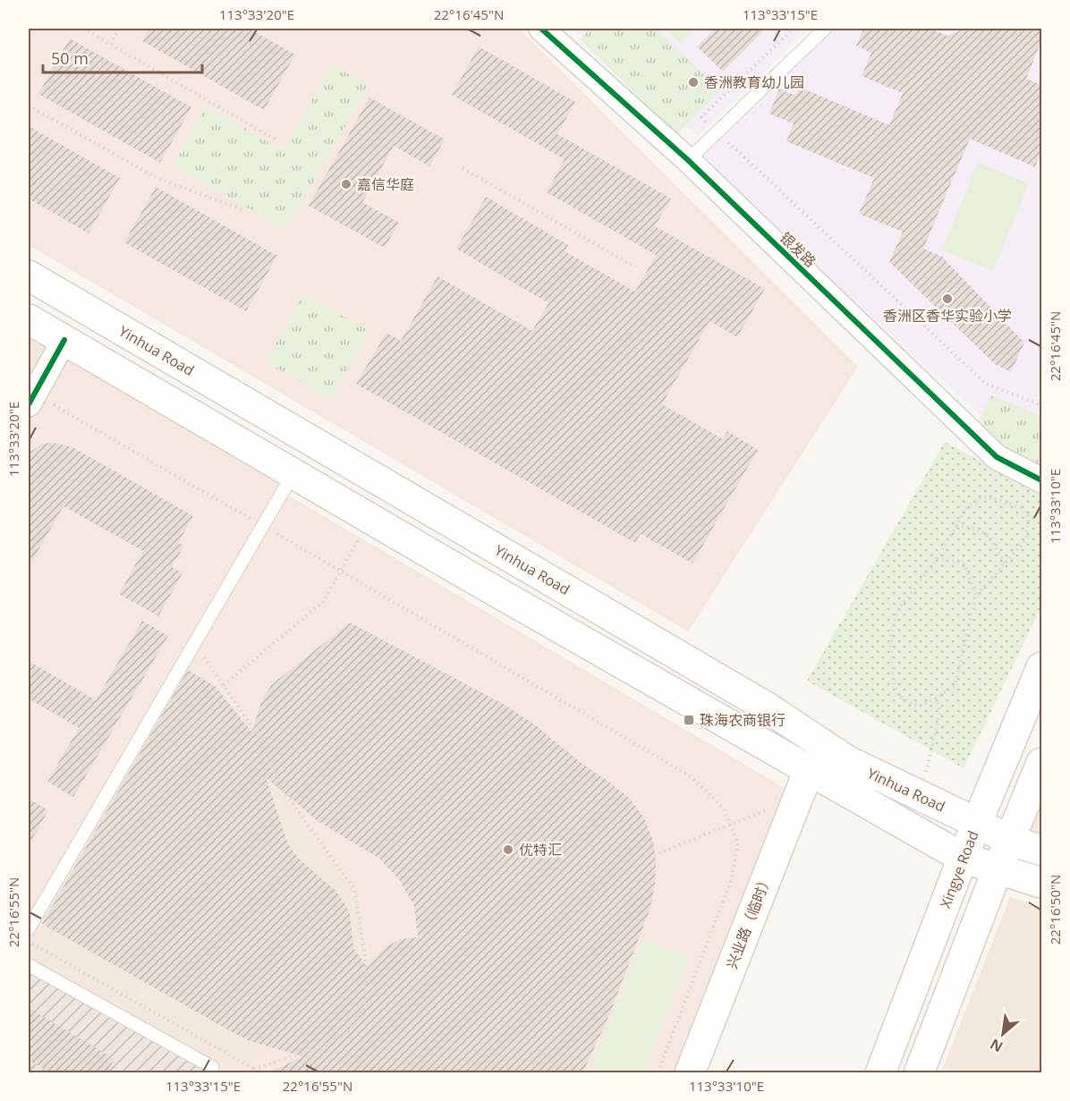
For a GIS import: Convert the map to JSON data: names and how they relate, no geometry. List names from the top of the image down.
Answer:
{
  "streets": {
    "main road": ["Yinhua Road", "Xingye Road", "兴业路（临时）"],
    "street": ["银发路"]
  },
  "crossings": [
    ["Yinhua Road", "Xingye Road"],
    ["Yinhua Road", "兴业路（临时）"]
  ],
  "places": {
    "other": [
      "香洲教育幼儿园",
      "嘉信华庭",
      "香洲区香华实验小学",
      "优特汇"
    ],
    "transit": ["珠海农商银行"]
  },
  "scale_bar": "50 m",
  "north": "bottom left",
  "coordinates": [
    "113°33'20\"E",
    "22°16'45\"N",
    "113°33'15\"E",
    "113°33'10\"E",
    "22°16'50\"N",
    "22°16'55\"N"
  ]
}
